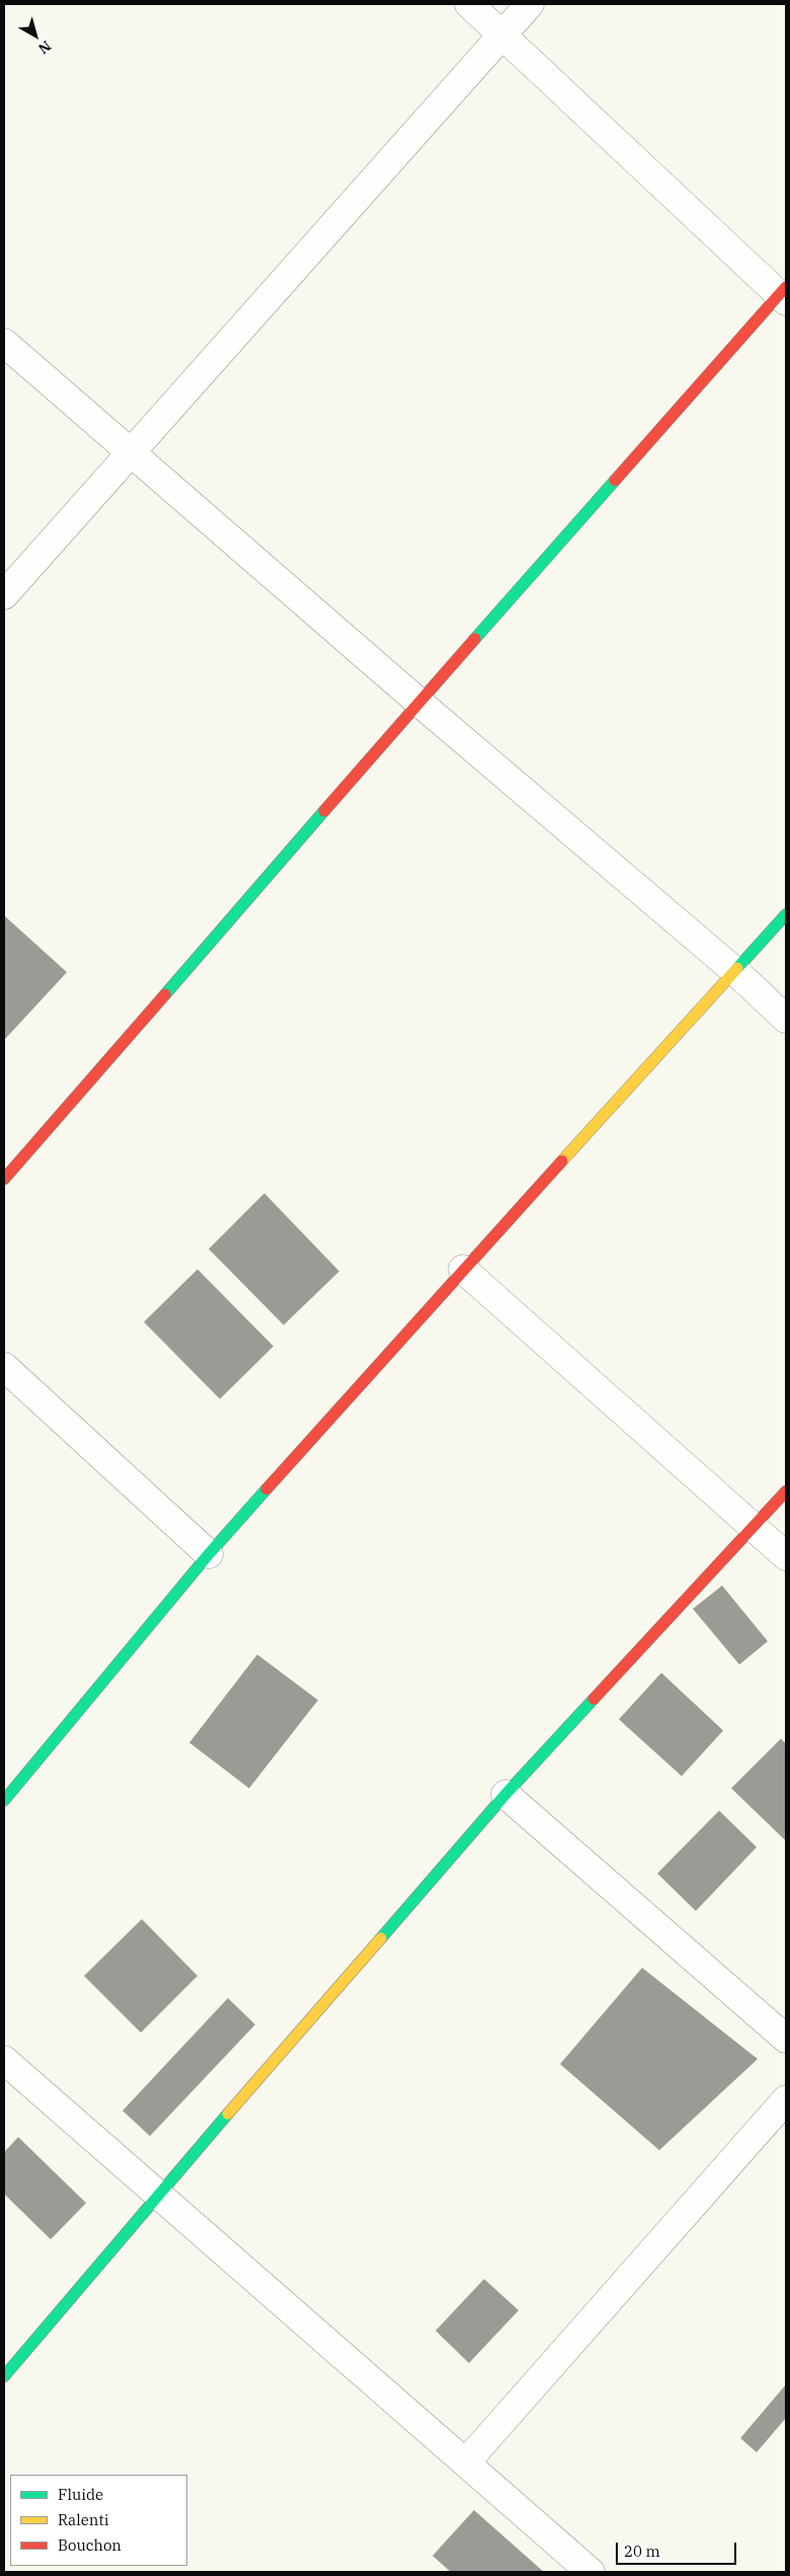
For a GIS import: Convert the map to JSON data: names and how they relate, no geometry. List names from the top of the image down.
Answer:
{
  "legend": ["Fluide", "Ralenti", "Bouchon"],
  "scale_bar": "20 m",
  "north": "bottom right"
}
